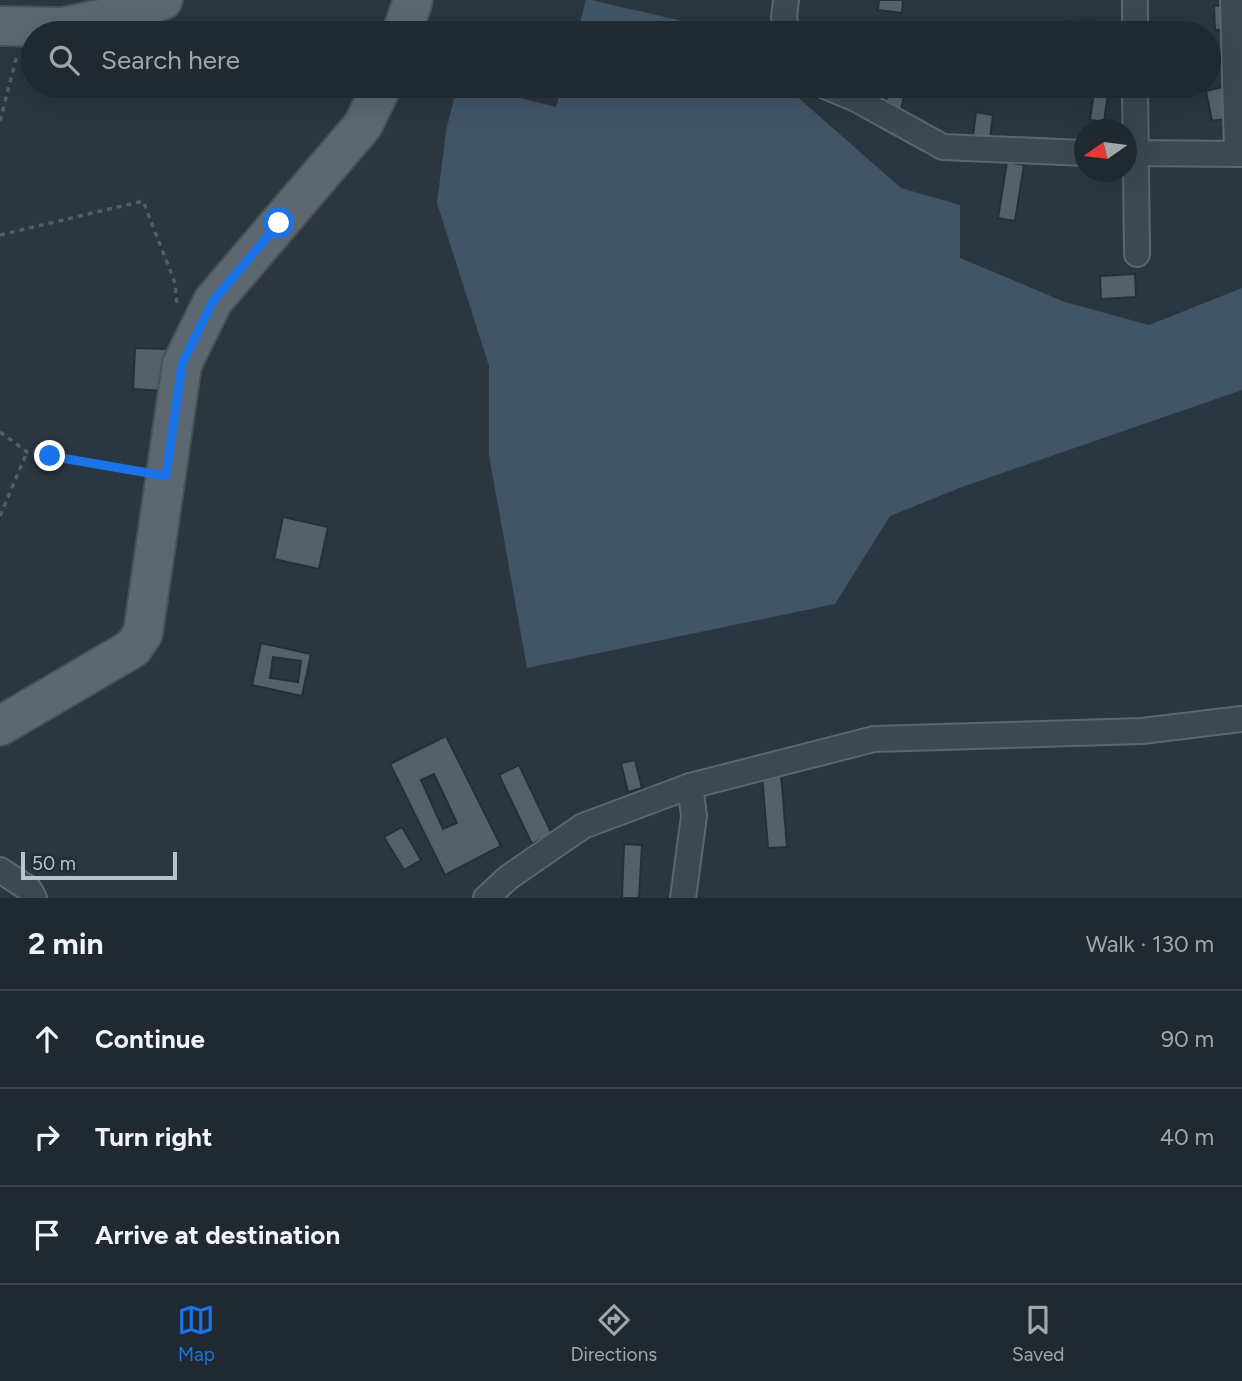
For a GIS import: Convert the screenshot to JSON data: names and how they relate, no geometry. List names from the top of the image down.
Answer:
{
  "scale_bar": "50 m",
  "north": "left",
  "page": {
    "search": "Search here",
    "scale": "50 m",
    "heading": ["2 min", "Walk · 130 m"],
    "list": [
      ["Continue", "90 m"],
      ["Turn right", "40 m"],
      "Arrive at destination"
    ],
    "nav": ["Map", "Directions", "Saved"]
  }
}
